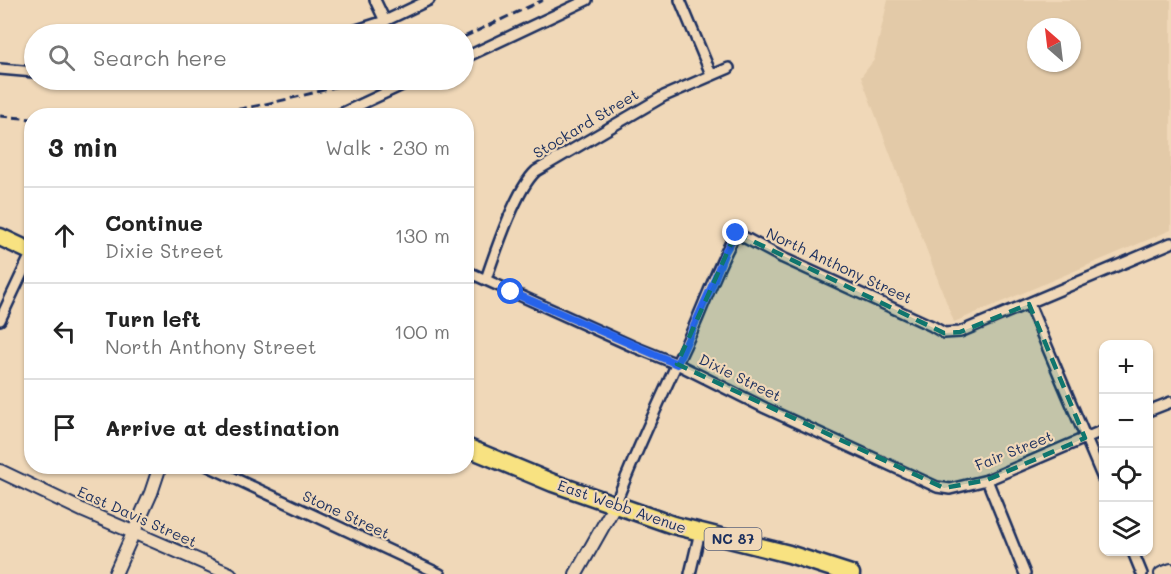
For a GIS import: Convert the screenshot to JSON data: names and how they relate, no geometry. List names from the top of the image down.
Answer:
{
  "streets": {
    "highway": ["East Webb Avenue", "NC 87"],
    "street": [
      "Stockard Street",
      "North Anthony Street",
      "Dixie Street",
      "Fair Street",
      "Stone Street",
      "East Davis Street"
    ]
  },
  "crossings": [
    ["Stockard Street", "Dixie Street"],
    ["North Anthony Street", "Dixie Street"],
    ["North Anthony Street", "East Webb Avenue"],
    ["Dixie Street", "Fair Street"]
  ],
  "north": "top left",
  "page": {
    "search": "Search here",
    "heading": ["3 min", "Walk · 230 m"],
    "list": [
      ["Continue", "Dixie Street", "130 m"],
      ["Turn left", "North Anthony Street", "100 m"],
      "Arrive at destination"
    ],
    "map_buttons": ["+", "−"]
  }
}
